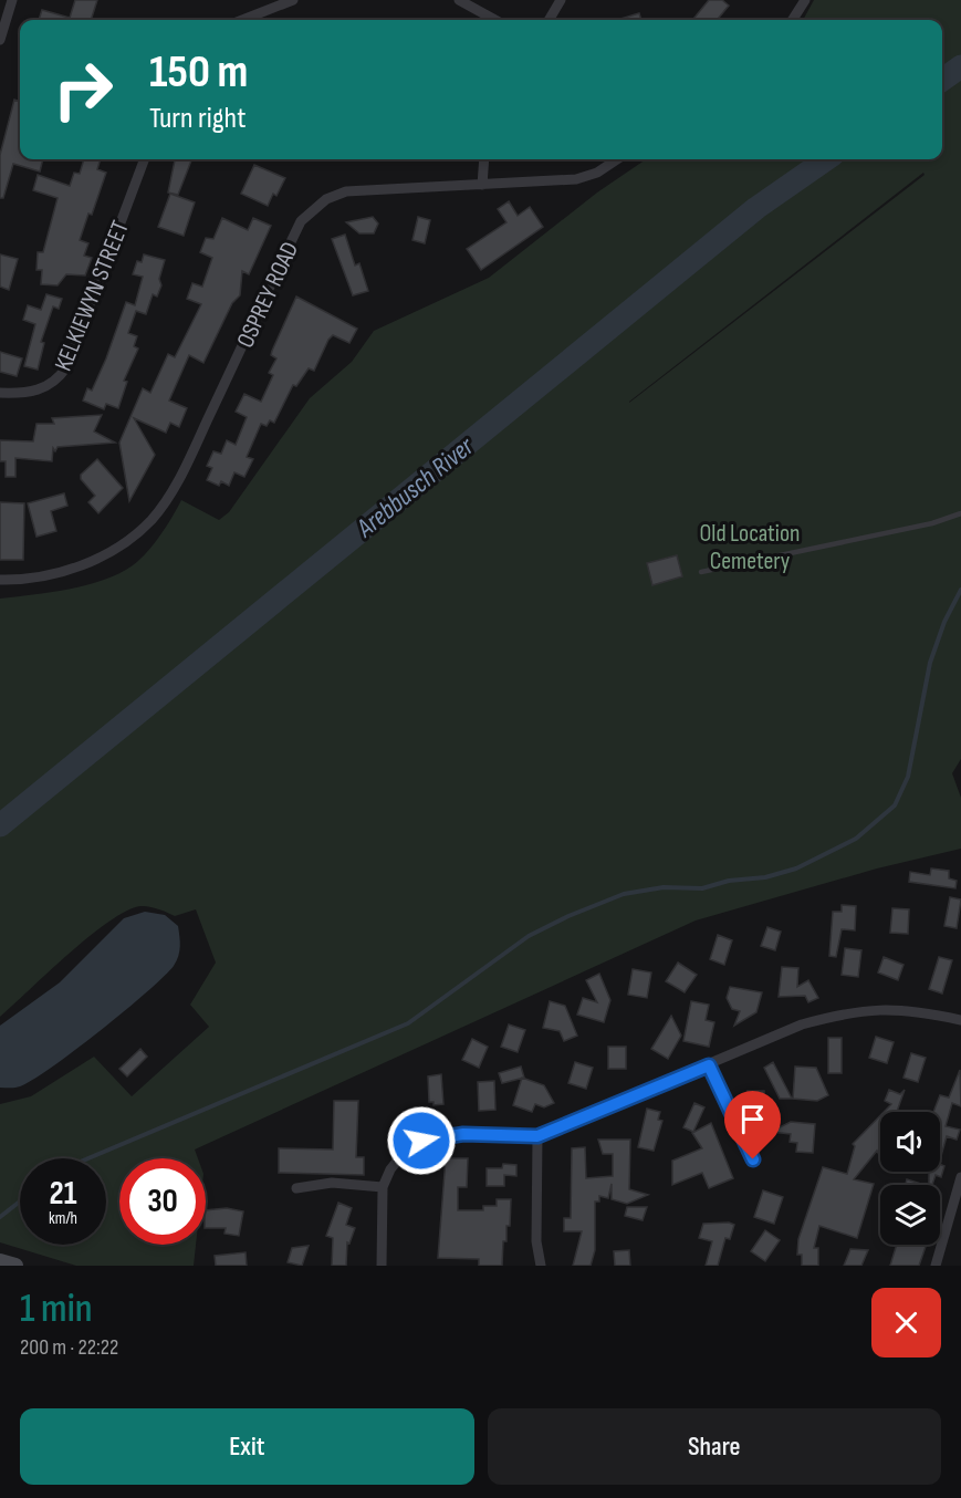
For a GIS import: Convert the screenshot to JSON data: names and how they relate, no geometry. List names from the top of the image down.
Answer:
{
  "streets": {
    "street": ["OSPREY ROAD", "KELKIEWYN STREET"]
  },
  "water": ["Arebbusch River"],
  "parks": ["Old Location Cemetery"],
  "page": {
    "turn": ["150 m", "Turn right"],
    "speed": "21 km/h",
    "limit": "30",
    "heading": ["1 min", "200 m · 22:22"],
    "buttons": ["Exit", "Share"]
  }
}
